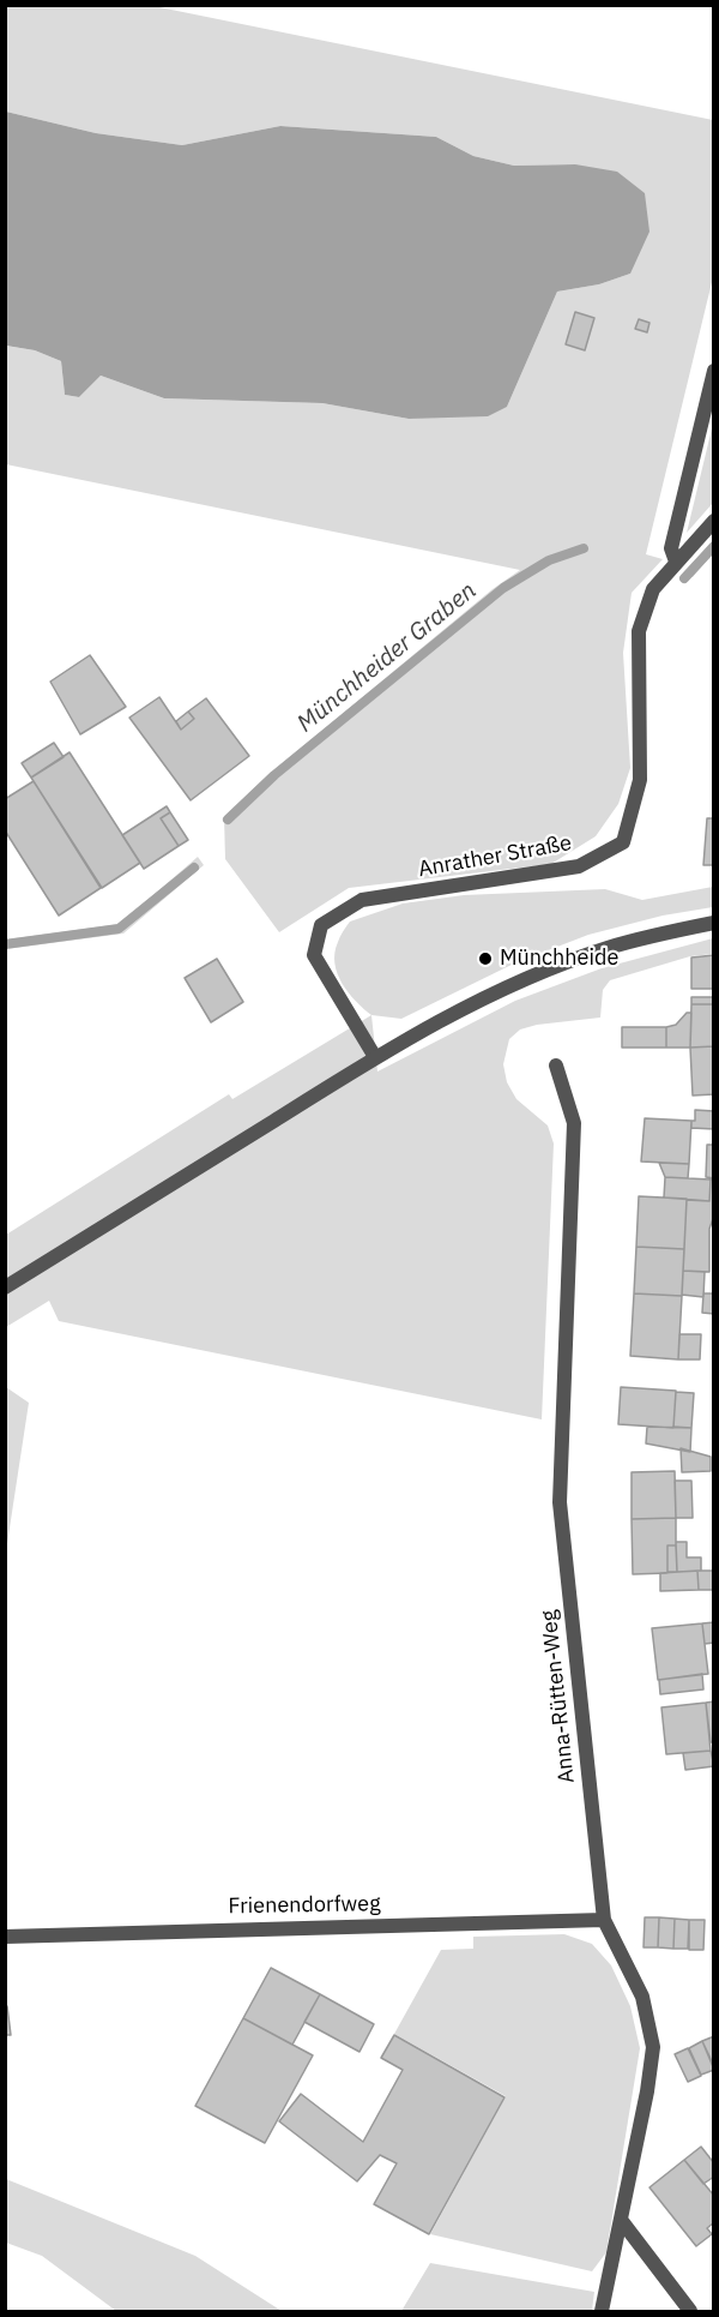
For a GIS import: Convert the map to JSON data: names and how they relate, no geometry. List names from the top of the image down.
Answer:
{
  "streets": {
    "street": ["Anrather Straße", "Anna-Rütten-Weg", "Frienendorfweg"]
  },
  "crossings": [
    ["Anna-Rütten-Weg", "Frienendorfweg"]
  ],
  "water": ["Münchheider Graben"],
  "places": ["Münchheide"]
}
